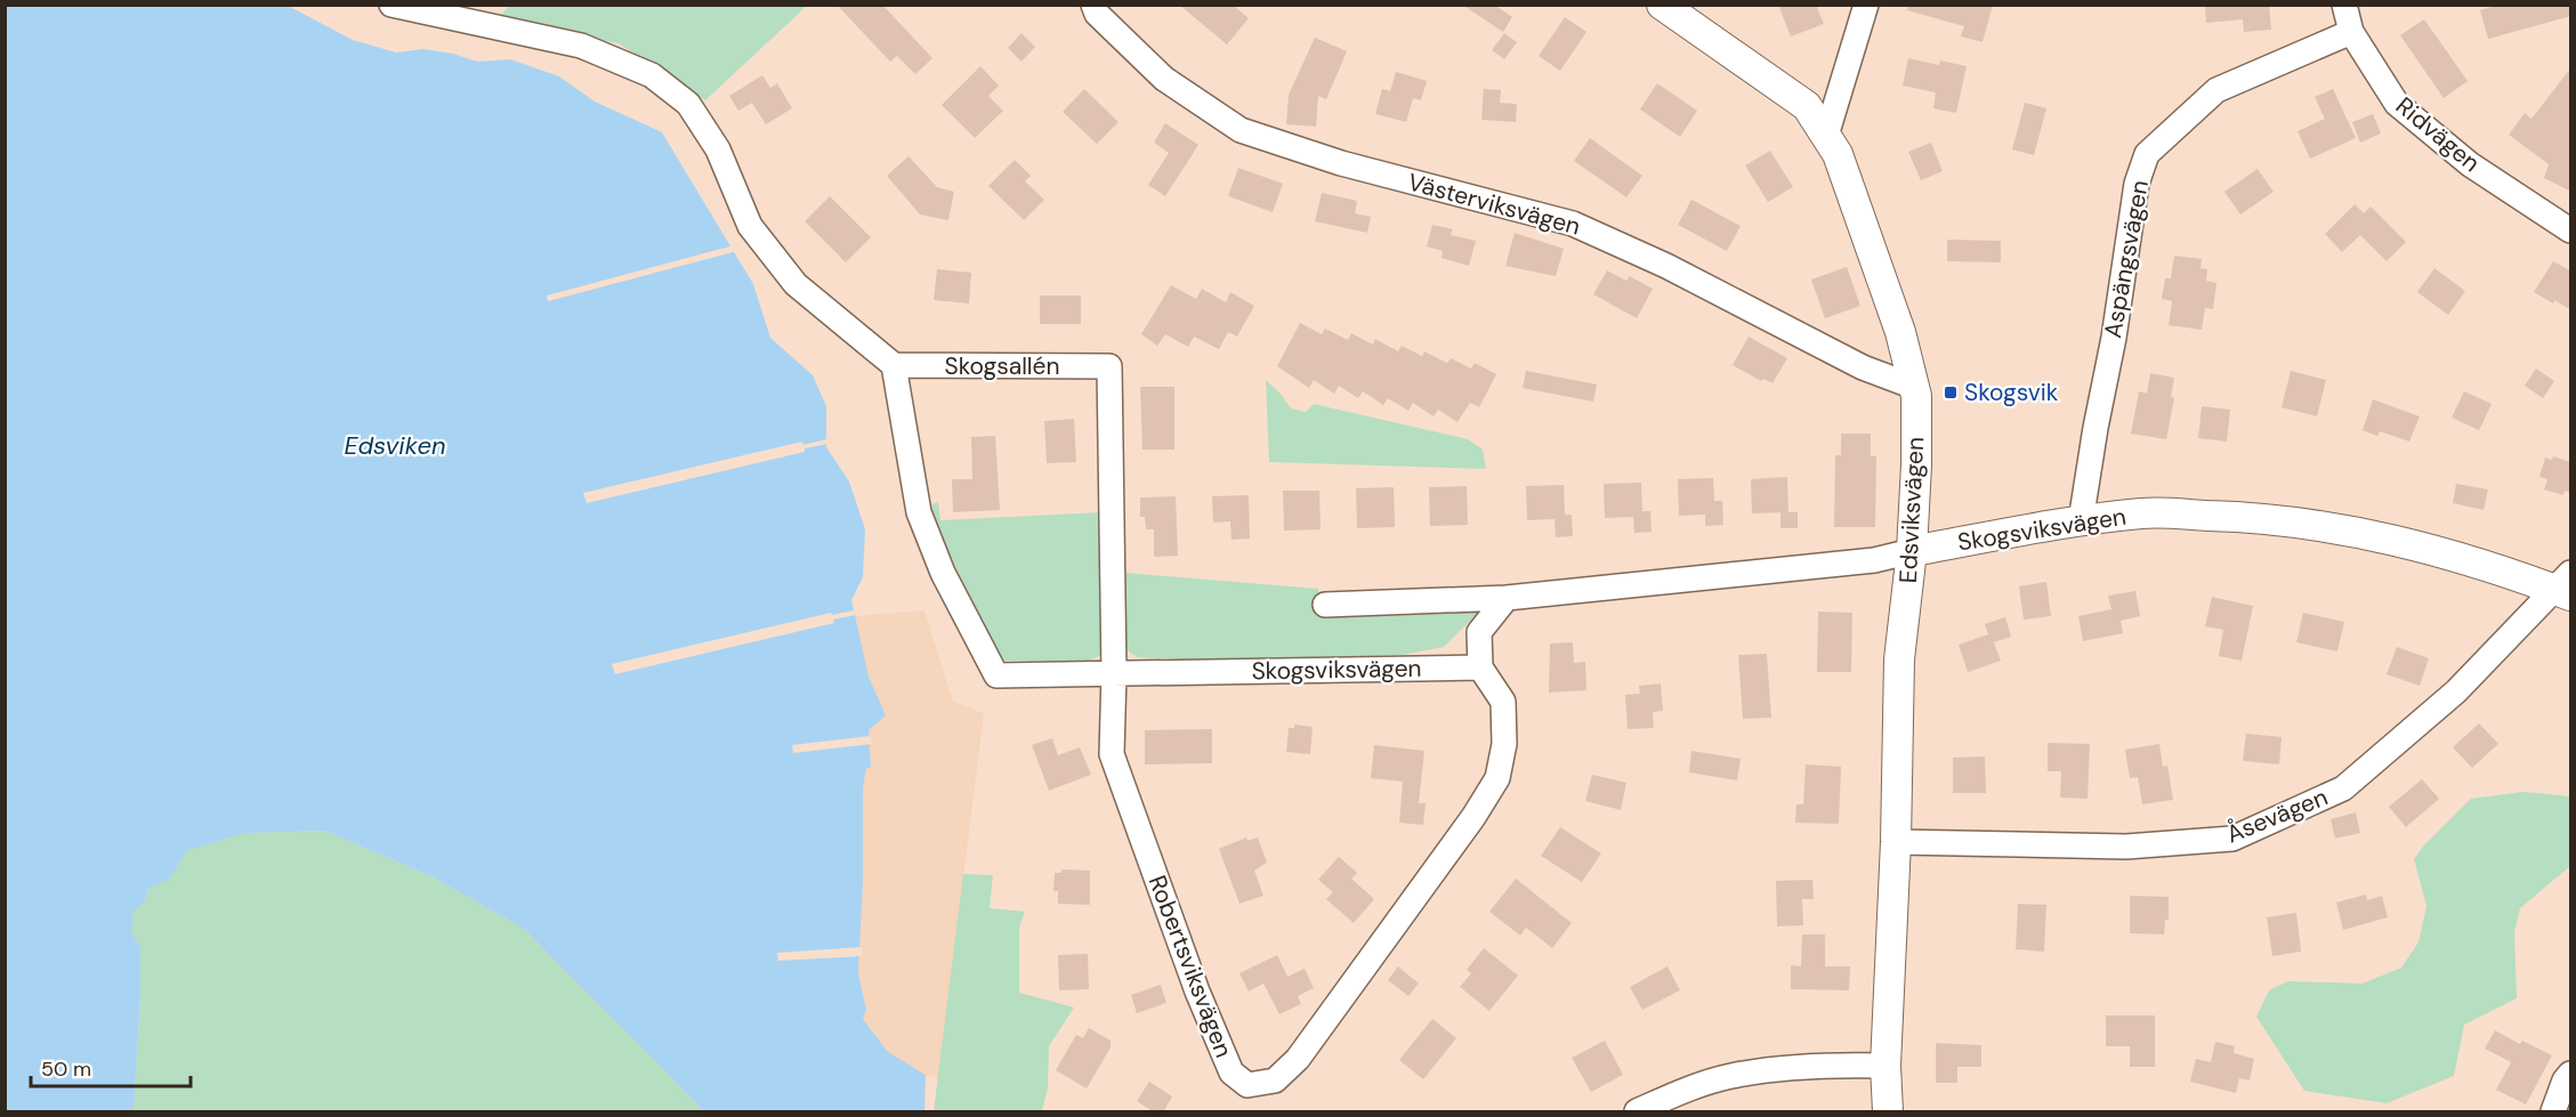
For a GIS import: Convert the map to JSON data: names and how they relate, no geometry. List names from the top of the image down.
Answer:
{
  "streets": {
    "street": [
      "Ridvägen",
      "Västerviksvägen",
      "Aspängsvägen",
      "Skogsallén",
      "Edsviksvägen",
      "Skogsviksvägen",
      "Åsevägen",
      "Robertsviksvägen"
    ]
  },
  "crossings": [
    ["Ridvägen", "Aspängsvägen"],
    ["Västerviksvägen", "Edsviksvägen"],
    ["Aspängsvägen", "Skogsviksvägen"],
    ["Skogsallén", "Skogsviksvägen"],
    ["Skogsallén", "Robertsviksvägen"],
    ["Edsviksvägen", "Skogsviksvägen"],
    ["Edsviksvägen", "Åsevägen"],
    ["Skogsviksvägen", "Åsevägen"],
    ["Skogsviksvägen", "Robertsviksvägen"]
  ],
  "water": ["Edsviken"],
  "places": {
    "transit": ["Skogsvik"]
  },
  "scale_bar": "50 m"
}
